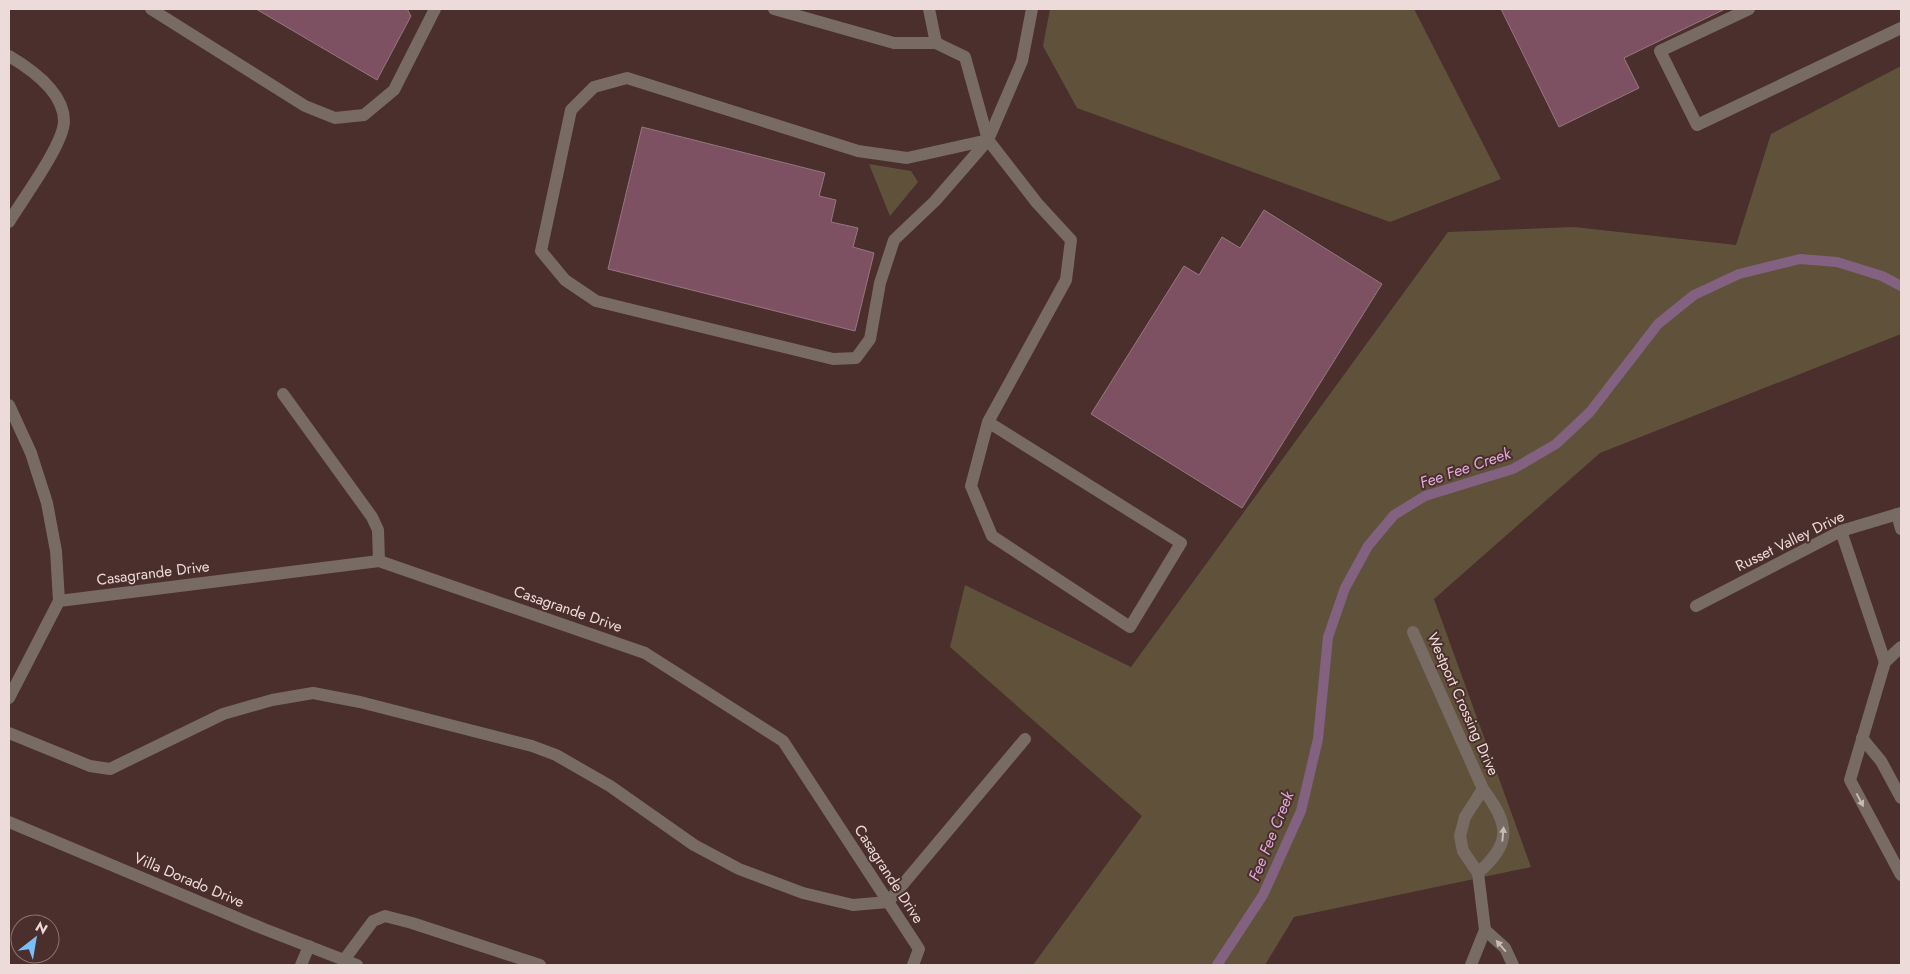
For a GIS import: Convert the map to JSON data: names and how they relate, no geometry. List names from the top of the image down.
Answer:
{
  "streets": {
    "street": [
      "Russet Valley Drive",
      "Casagrande Drive",
      "Westport Crossing Drive",
      "Villa Dorado Drive"
    ]
  },
  "water": ["Fee Fee Creek"],
  "north": "top right"
}
